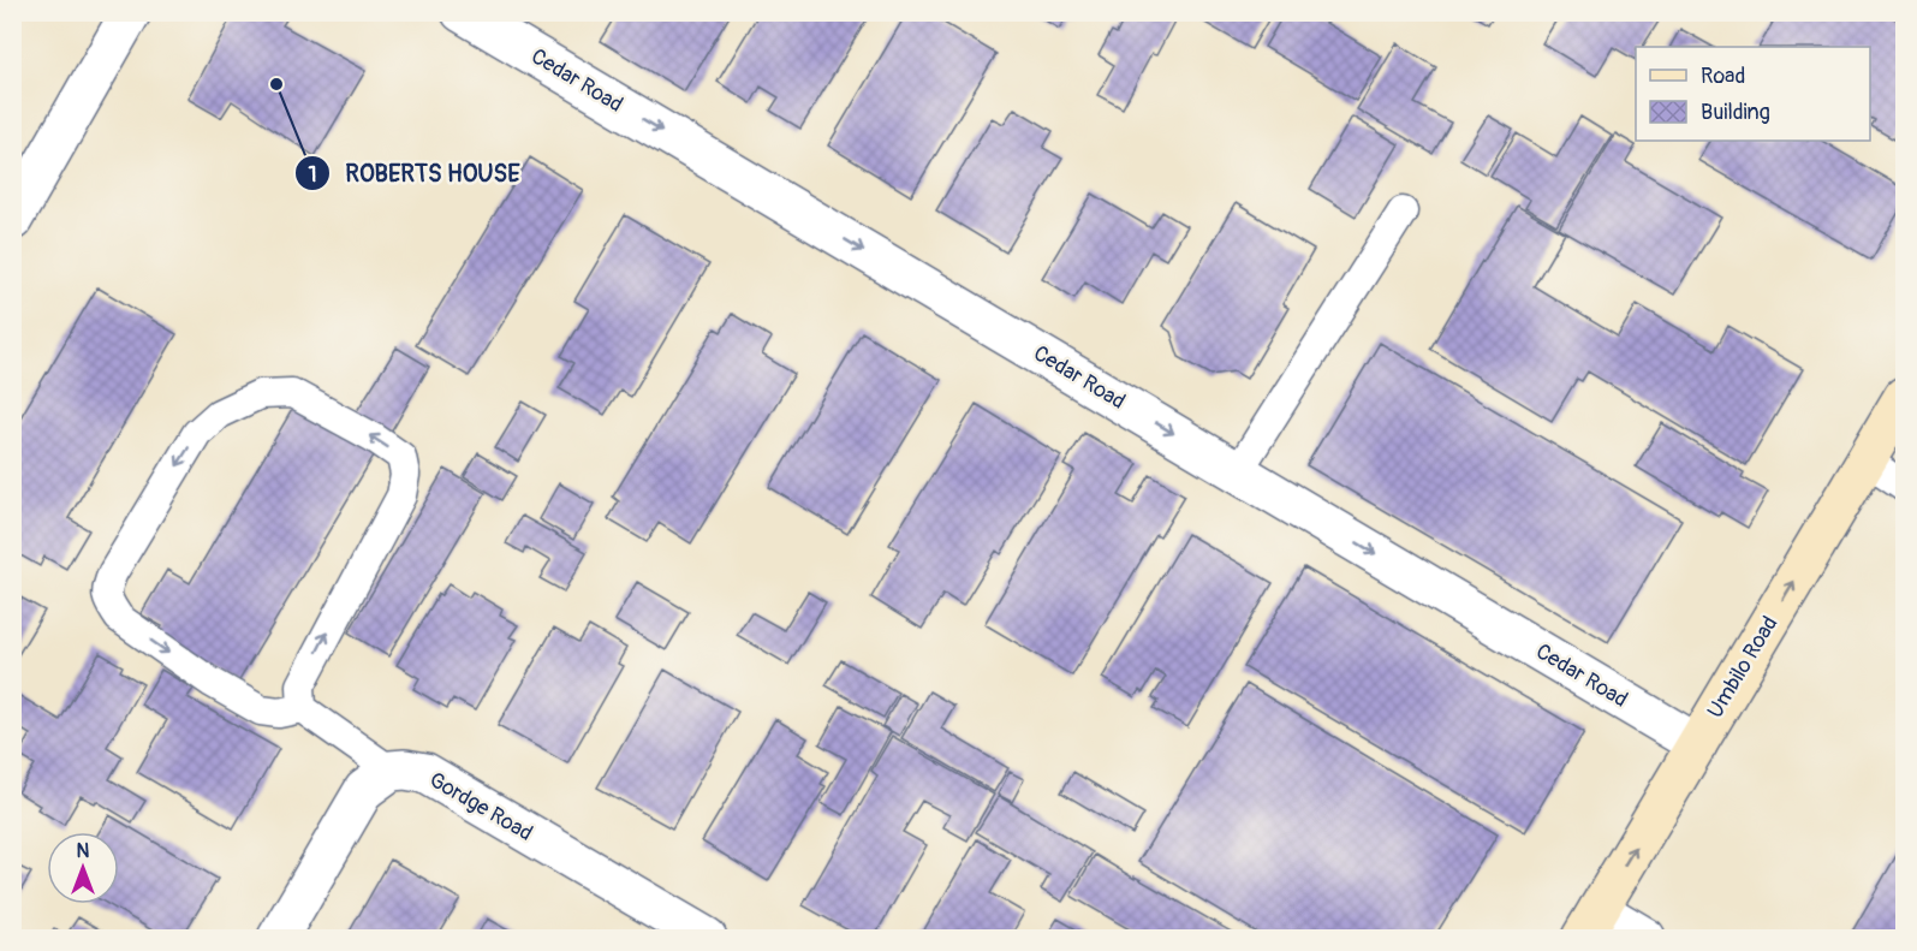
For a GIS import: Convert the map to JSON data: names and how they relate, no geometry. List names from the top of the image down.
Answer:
{
  "streets": {
    "main road": ["Umbilo Road"],
    "street": ["Cedar Road", "Gordge Road"]
  },
  "crossings": [
    ["Cedar Road", "Umbilo Road"]
  ],
  "one_way": ["Cedar Road", "Umbilo Road"],
  "places": ["ROBERTS HOUSE"],
  "legend": ["Road", "Building"],
  "north": "top"
}
